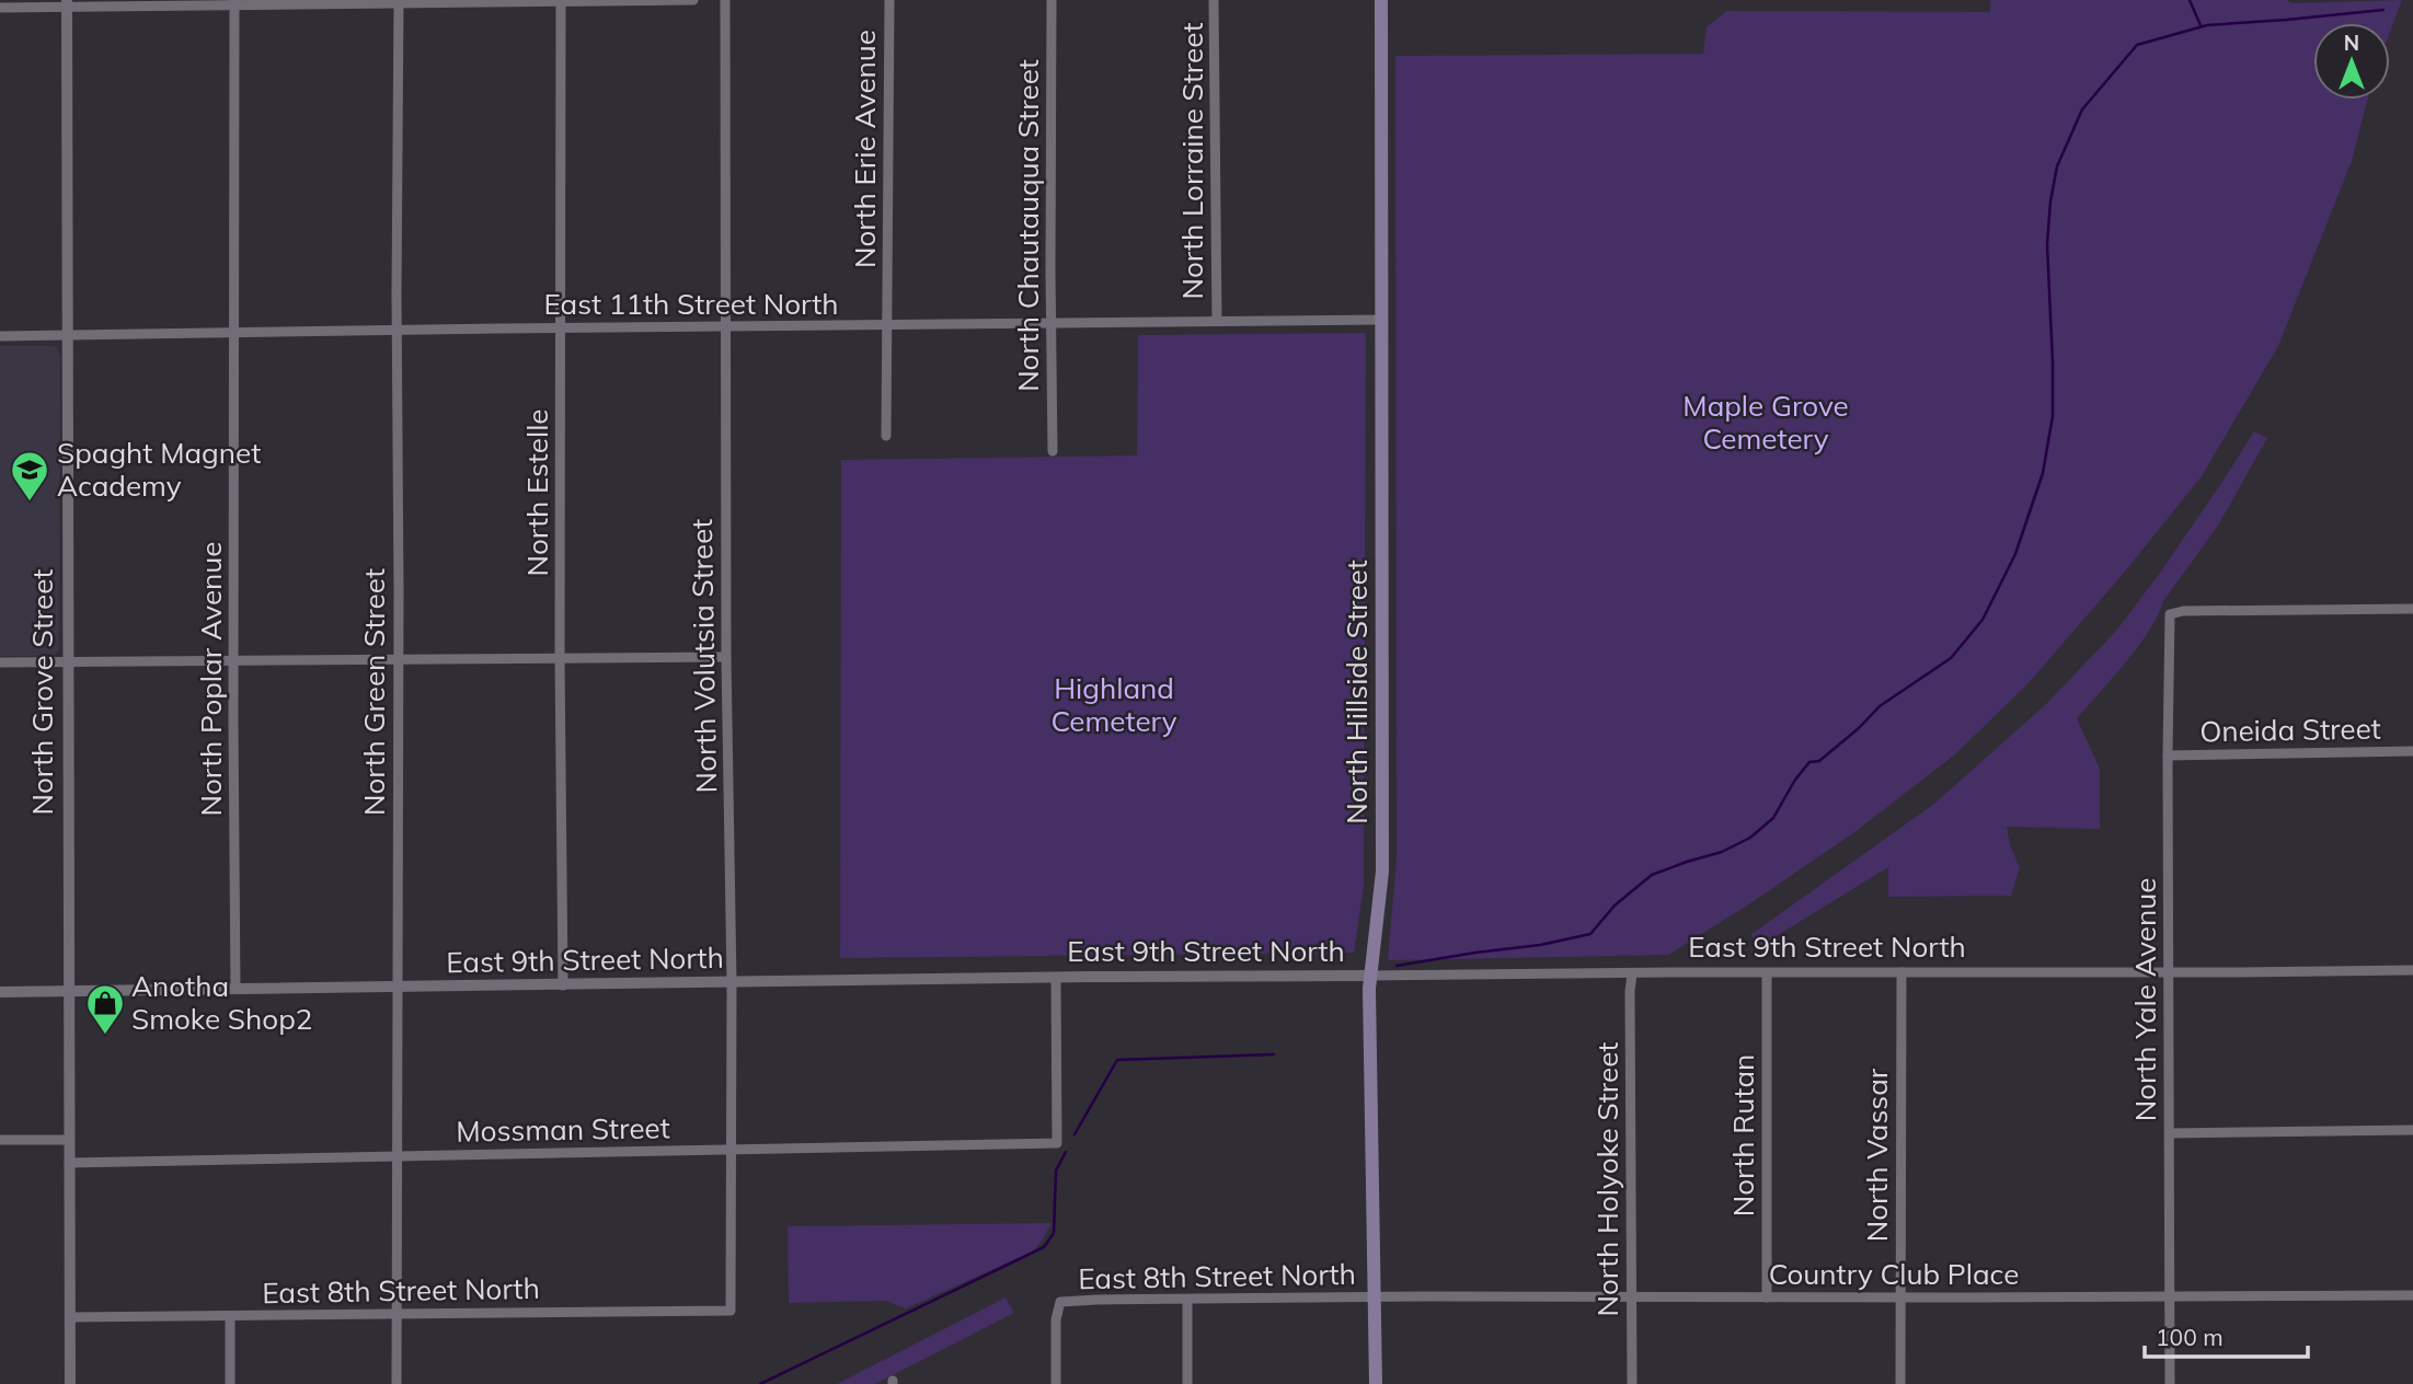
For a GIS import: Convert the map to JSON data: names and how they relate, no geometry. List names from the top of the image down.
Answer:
{
  "streets": {
    "main road": ["North Hillside Street"],
    "street": [
      "North Erie Avenue",
      "North Lorraine Street",
      "North Chautauqua Street",
      "East 11th Street North",
      "North Estelle",
      "North Volutsia Street",
      "North Poplar Avenue",
      "North Grove Street",
      "North Green Street",
      "Oneida Street",
      "East 9th Street North",
      "North Yale Avenue",
      "Mossman Street",
      "North Rutan",
      "North Vassar",
      "North Holyoke Street",
      "Country Club Place",
      "East 8th Street North"
    ]
  },
  "crossings": [
    ["North Erie Avenue", "East 11th Street North"],
    ["North Lorraine Street", "East 11th Street North"],
    ["North Chautauqua Street", "East 11th Street North"],
    ["East 11th Street North", "North Estelle"],
    ["East 11th Street North", "North Volutsia Street"],
    ["East 11th Street North", "North Poplar Avenue"],
    ["East 11th Street North", "North Grove Street"],
    ["East 11th Street North", "North Green Street"],
    ["East 11th Street North", "North Hillside Street"],
    ["North Estelle", "East 9th Street North"],
    ["North Volutsia Street", "East 9th Street North"],
    ["North Volutsia Street", "Mossman Street"],
    ["North Volutsia Street", "East 8th Street North"],
    ["North Poplar Avenue", "East 9th Street North"],
    ["North Grove Street", "East 9th Street North"],
    ["North Grove Street", "Mossman Street"],
    ["North Grove Street", "East 8th Street North"],
    ["North Green Street", "East 9th Street North"],
    ["North Green Street", "Mossman Street"],
    ["North Green Street", "East 8th Street North"],
    ["North Hillside Street", "East 9th Street North"],
    ["North Hillside Street", "Country Club Place"],
    ["North Hillside Street", "East 8th Street North"],
    ["Oneida Street", "North Yale Avenue"],
    ["East 9th Street North", "North Yale Avenue"],
    ["East 9th Street North", "Mossman Street"],
    ["East 9th Street North", "North Rutan"],
    ["East 9th Street North", "North Vassar"],
    ["East 9th Street North", "North Holyoke Street"],
    ["North Yale Avenue", "Country Club Place"],
    ["North Rutan", "Country Club Place"],
    ["North Vassar", "Country Club Place"],
    ["North Holyoke Street", "Country Club Place"],
    ["Country Club Place", "East 8th Street North"]
  ],
  "parks": ["Maple Grove Cemetery", "Highland Cemetery"],
  "places": {
    "school or university": ["Spaght Magnet Academy"],
    "shop": ["Anotha Smoke Shop2"]
  },
  "scale_bar": "100 m",
  "north": "top"
}
